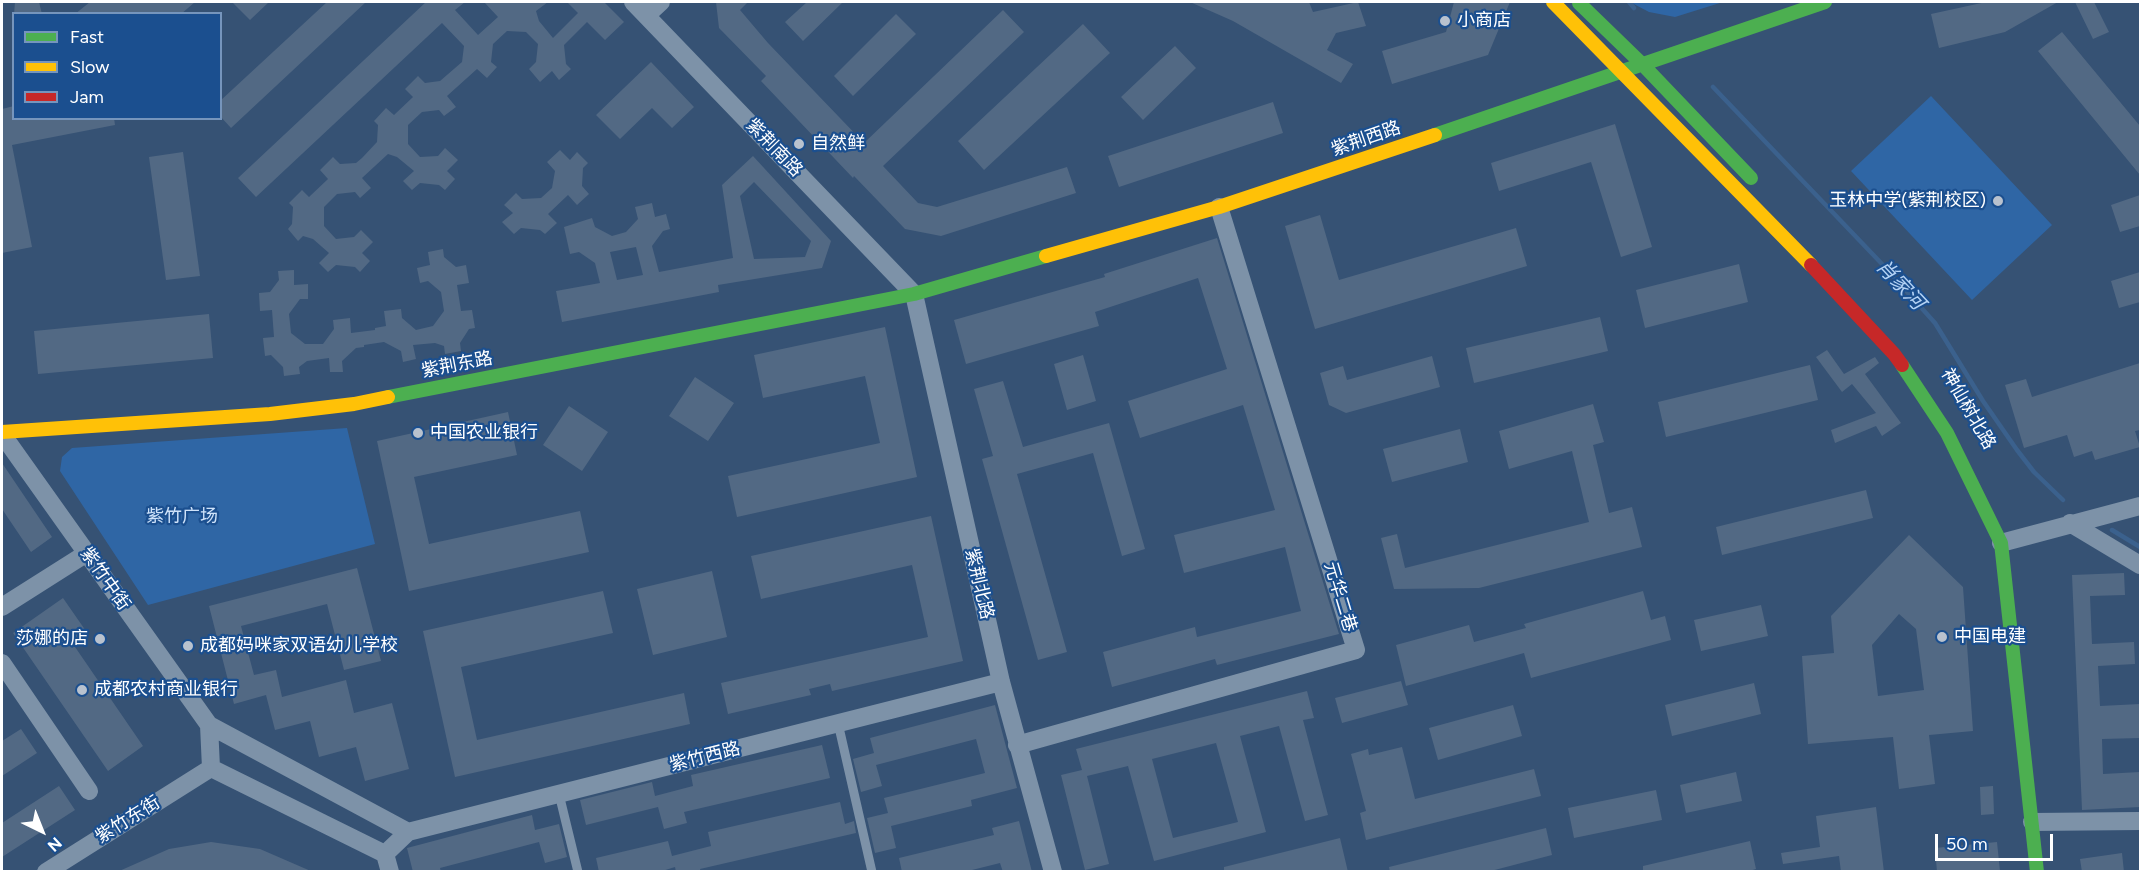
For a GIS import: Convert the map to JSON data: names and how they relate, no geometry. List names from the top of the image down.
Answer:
{
  "streets": {
    "street": [
      "紫荆西路",
      "紫荆南路",
      "紫荆东路",
      "紫竹中街",
      "紫荆北路",
      "元华二巷",
      "紫竹西路",
      "紫竹东街"
    ]
  },
  "crossings": [
    ["紫荆西路", "紫荆南路"],
    ["紫荆西路", "紫荆东路"],
    ["紫荆西路", "紫荆北路"],
    ["紫荆西路", "元华二巷"],
    ["紫荆南路", "紫荆东路"],
    ["紫荆南路", "紫荆北路"],
    ["紫荆东路", "紫竹中街"],
    ["紫荆东路", "紫荆北路"],
    ["紫竹中街", "紫竹西路"],
    ["紫荆北路", "元华二巷"],
    ["紫荆北路", "紫竹西路"]
  ],
  "water": ["肖家河"],
  "parks": ["紫竹广场"],
  "places": [
    "小商店",
    "自然鲜",
    "玉林中学(紫荆校区)",
    "中国农业银行",
    "中国电建",
    "莎娜的店",
    "成都妈咪家双语幼儿学校",
    "成都农村商业银行"
  ],
  "legend": ["Fast", "Slow", "Jam"],
  "scale_bar": "50 m",
  "north": "bottom right"
}
